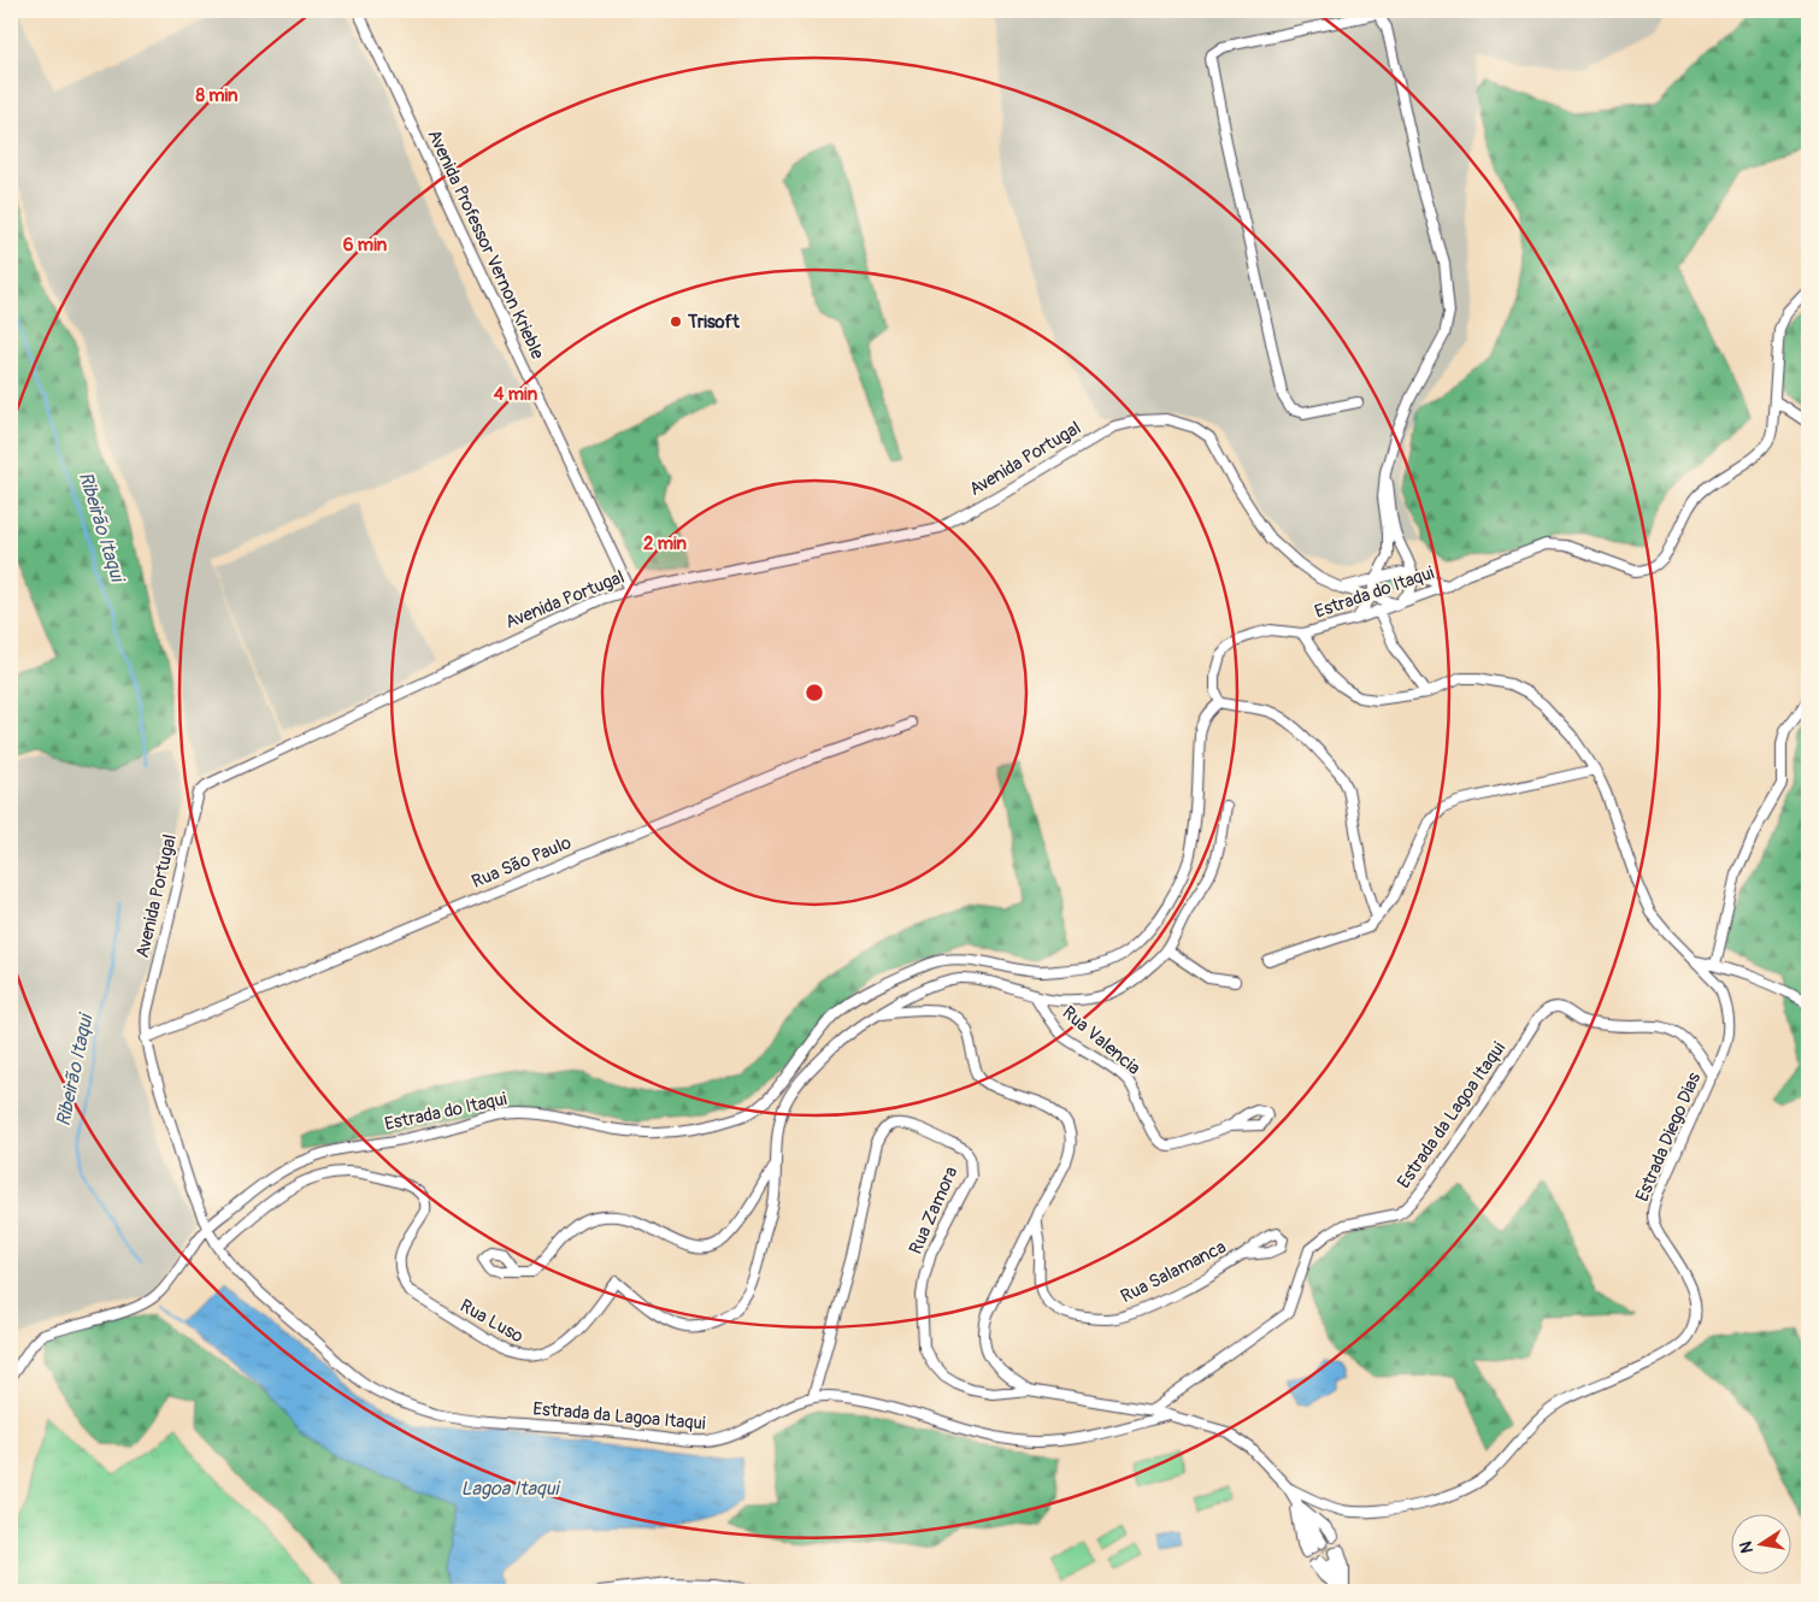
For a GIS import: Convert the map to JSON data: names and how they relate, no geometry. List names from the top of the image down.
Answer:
{
  "streets": {
    "street": [
      "Avenida Professor Vernon Krieble",
      "Avenida Portugal",
      "Estrada do Itaqui",
      "Rua São Paulo",
      "Rua Valencia",
      "Estrada da Lagoa Itaqui",
      "Estrada Diego Dias",
      "Rua Zamora",
      "Rua Salamanca",
      "Rua Luso"
    ]
  },
  "crossings": [
    ["Avenida Professor Vernon Krieble", "Avenida Portugal"],
    ["Avenida Portugal", "Estrada do Itaqui"],
    ["Avenida Portugal", "Rua São Paulo"],
    ["Avenida Portugal", "Estrada da Lagoa Itaqui"],
    ["Avenida Portugal", "Rua Luso"],
    ["Estrada do Itaqui", "Estrada Diego Dias"],
    ["Estrada da Lagoa Itaqui", "Estrada Diego Dias"],
    ["Estrada da Lagoa Itaqui", "Rua Zamora"],
    ["Estrada da Lagoa Itaqui", "Rua Luso"],
    ["Estrada Diego Dias", "Rua Zamora"]
  ],
  "water": ["Ribeirão Itaqui", "Lagoa Itaqui"],
  "places": ["Trisoft"],
  "north": "left",
  "rings": [
    "8 min",
    "6 min",
    "4 min",
    "2 min"
  ]
}
